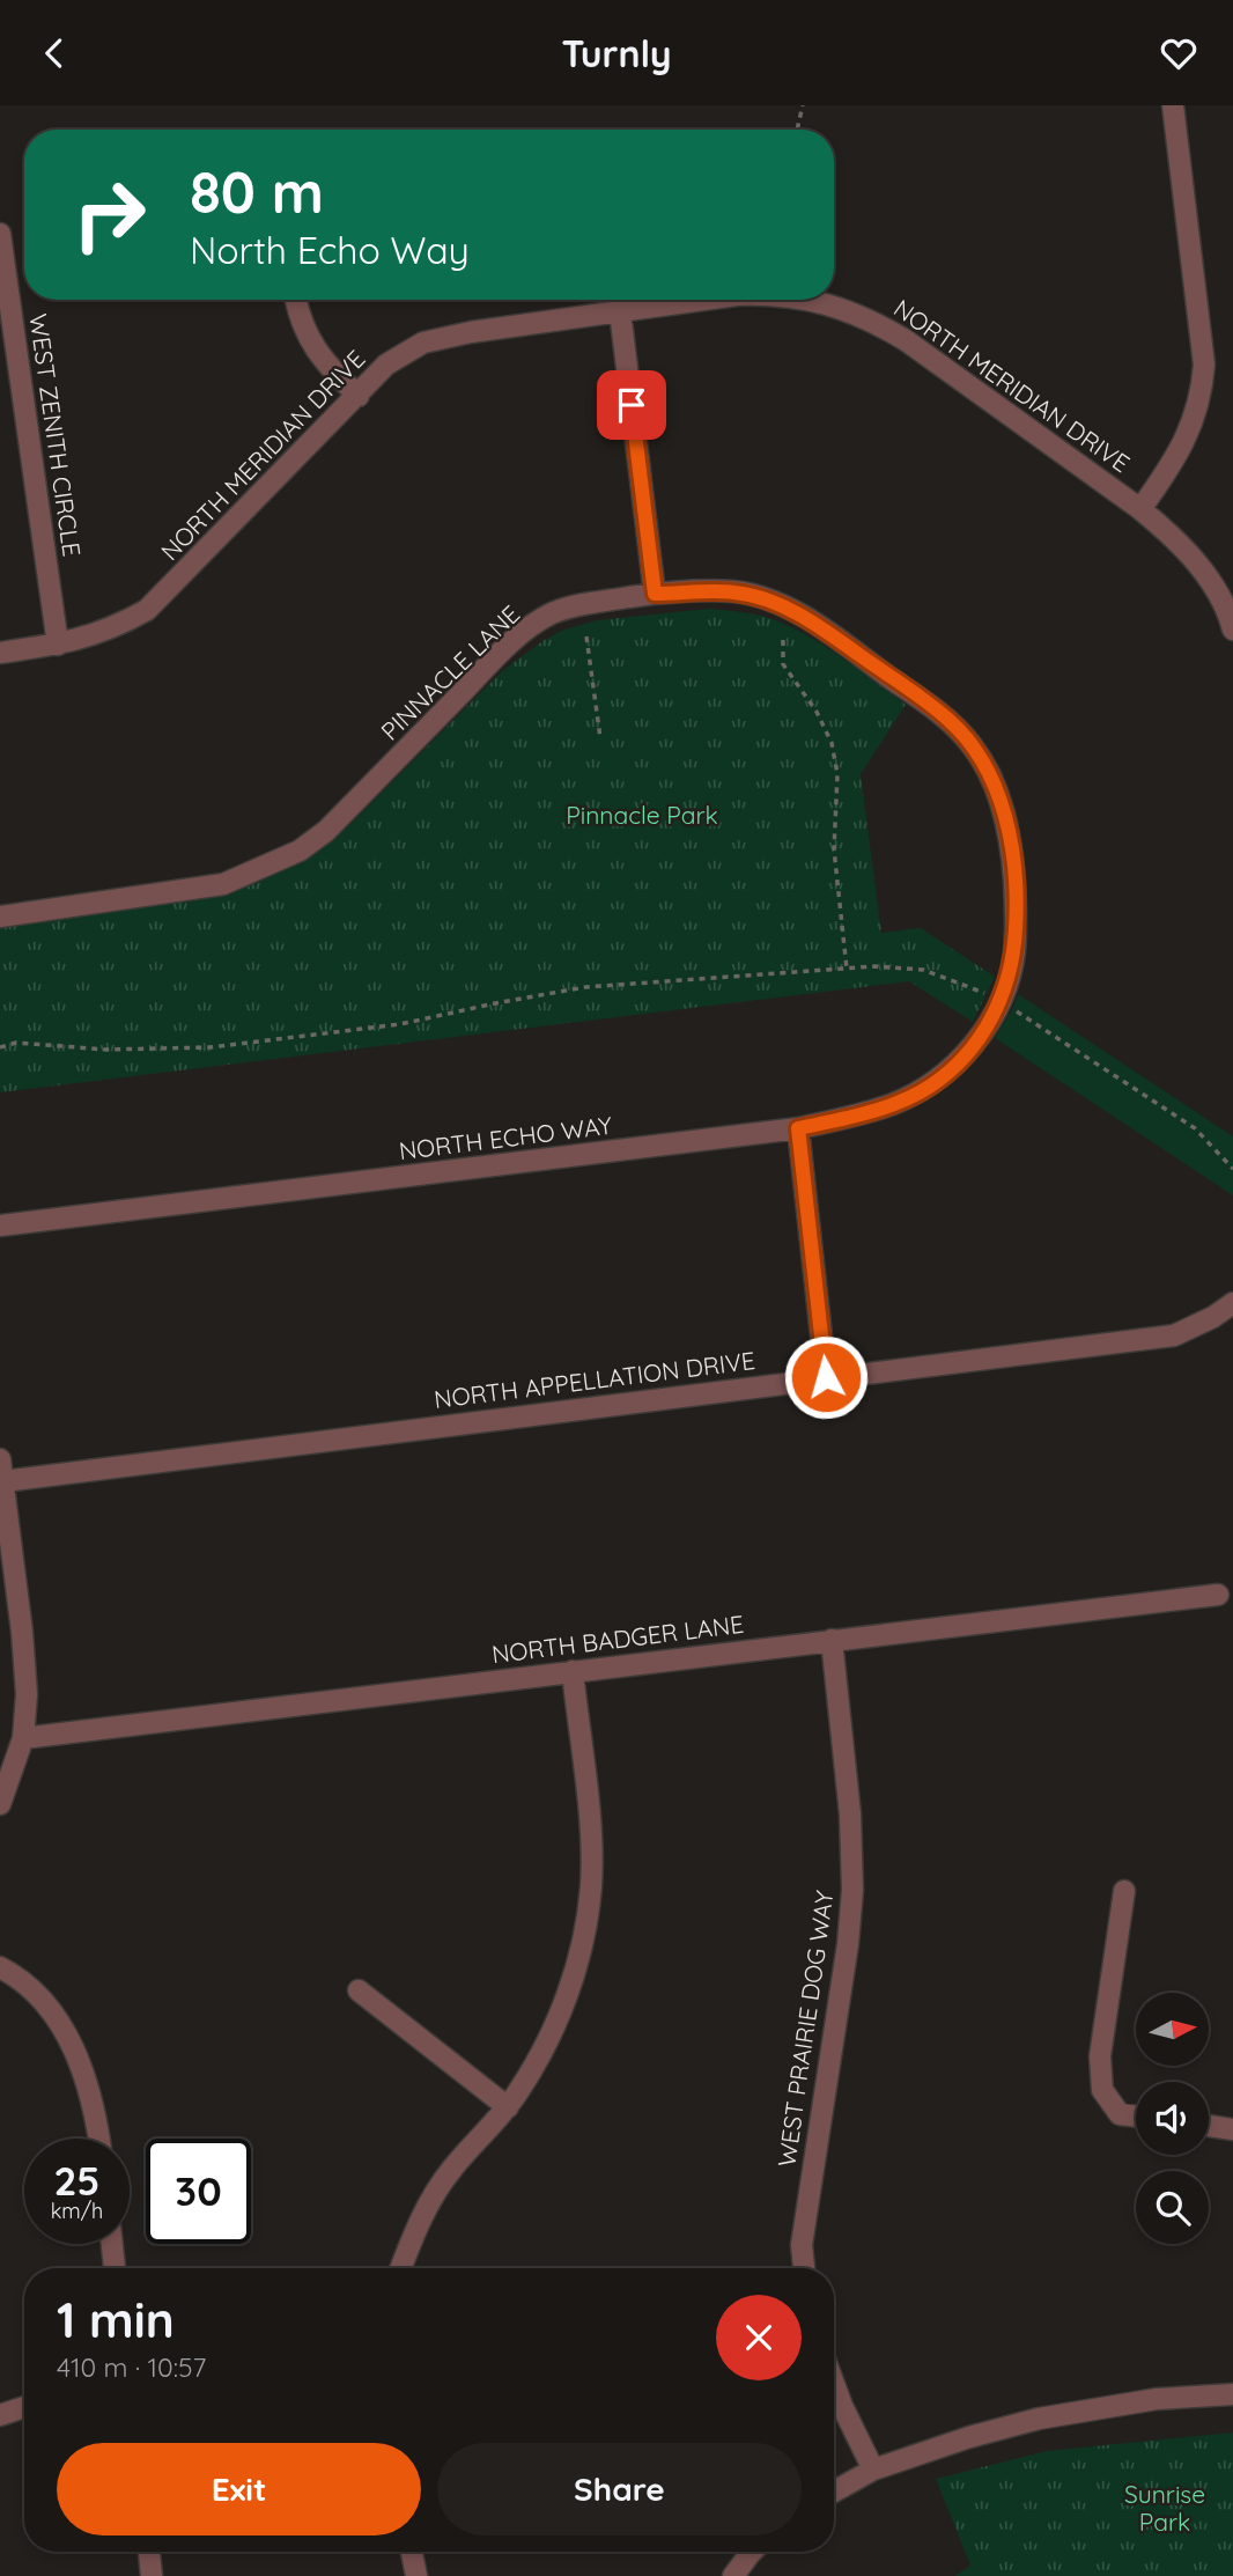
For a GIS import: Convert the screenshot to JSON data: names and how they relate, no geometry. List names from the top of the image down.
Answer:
{
  "streets": {
    "street": [
      "NORTH MERIDIAN DRIVE",
      "WEST ZENITH CIRCLE",
      "PINNACLE LANE",
      "NORTH ECHO WAY",
      "NORTH APPELLATION DRIVE",
      "NORTH BADGER LANE",
      "WEST PRAIRIE DOG WAY"
    ]
  },
  "crossings": [
    ["NORTH MERIDIAN DRIVE", "WEST ZENITH CIRCLE"],
    ["PINNACLE LANE", "NORTH ECHO WAY"],
    ["NORTH BADGER LANE", "WEST PRAIRIE DOG WAY"]
  ],
  "parks": ["Pinnacle Park", "Sunrise Park"],
  "north": "right",
  "page": {
    "header": "Turnly",
    "turn": ["80 m", "North Echo Way"],
    "speed": "25 km/h",
    "limit": "30",
    "heading": ["1 min", "410 m · 10:57"],
    "buttons": ["Exit", "Share"]
  }
}
